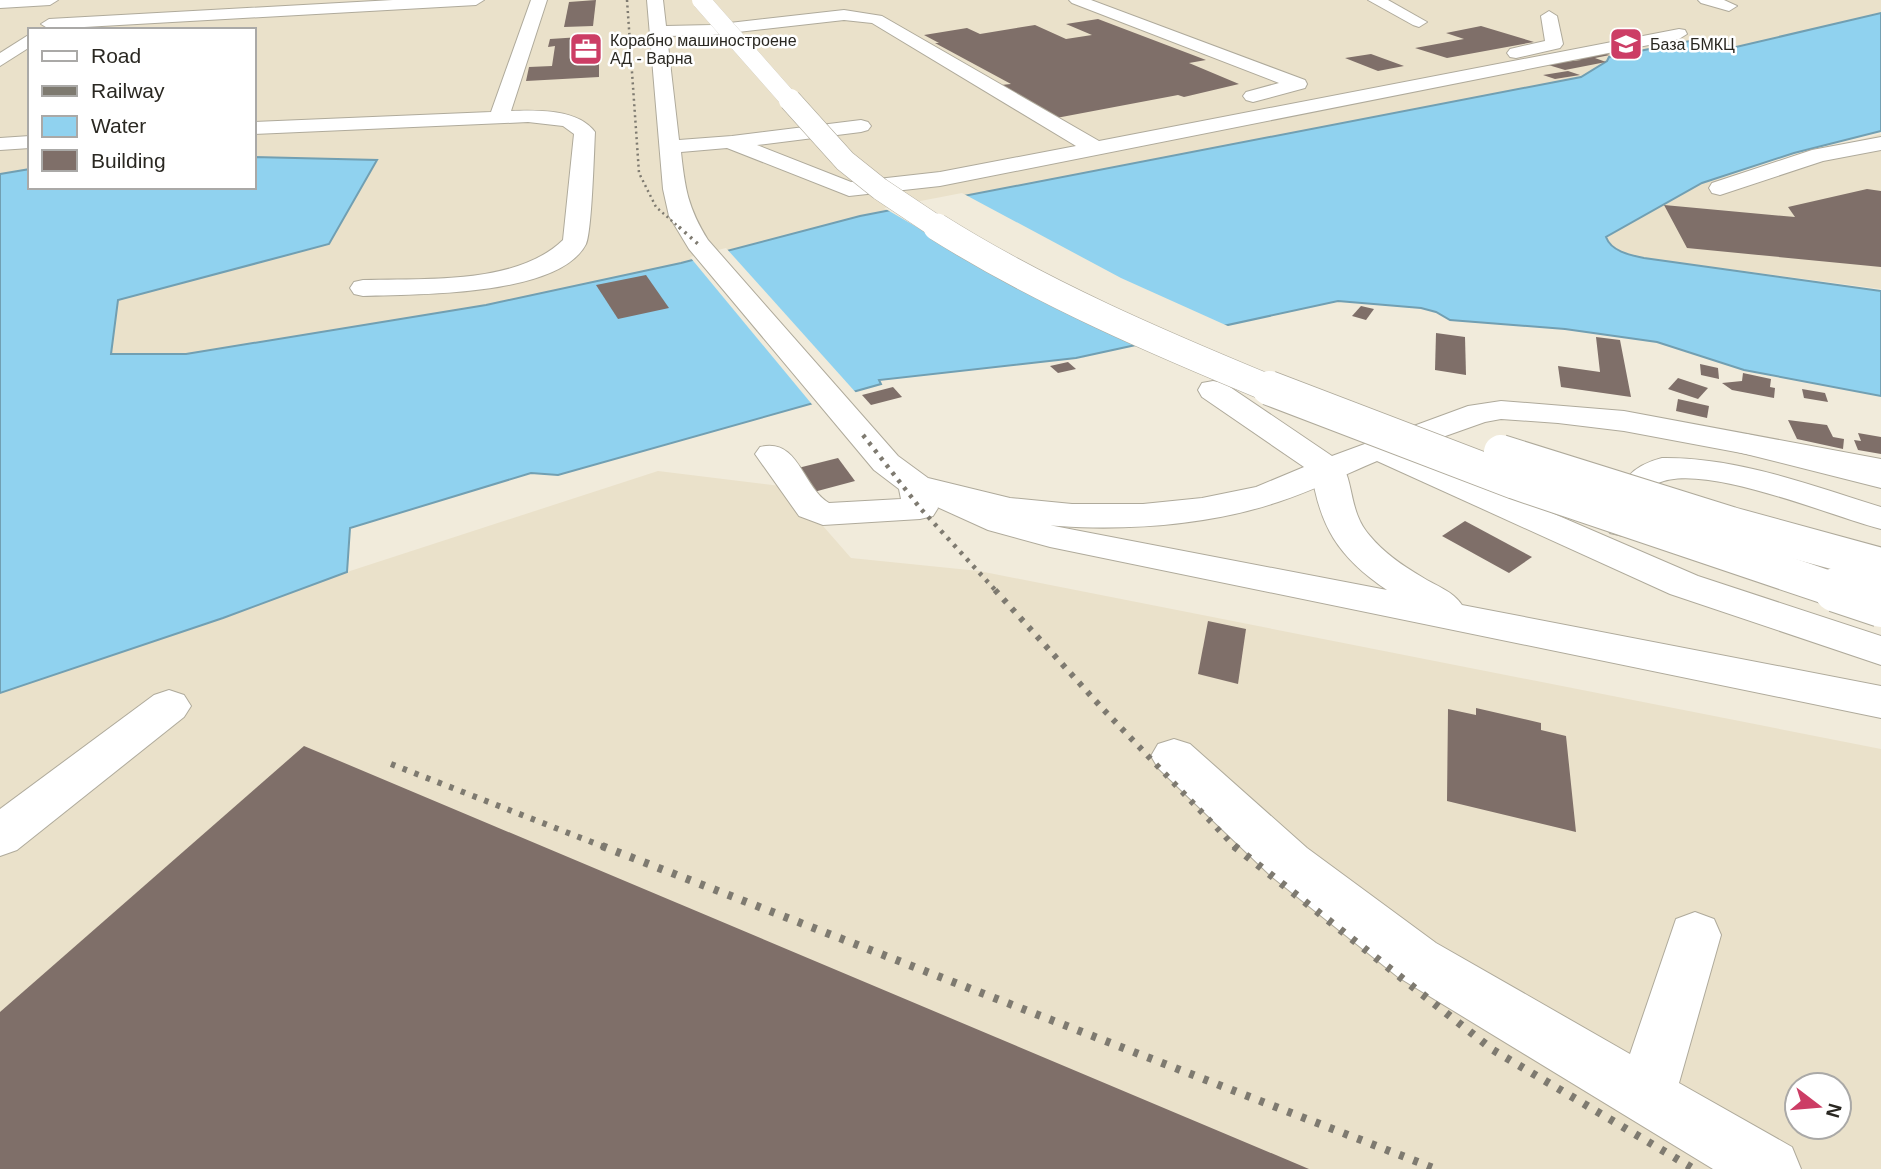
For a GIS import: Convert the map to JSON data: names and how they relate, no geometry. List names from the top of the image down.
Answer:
{
  "places": {
    "school or university": ["База БМКЦ"],
    "office": ["Корабно машиностроене АД - Варна"]
  },
  "legend": [
    "Road",
    "Railway",
    "Water",
    "Building"
  ],
  "north": "right"
}
